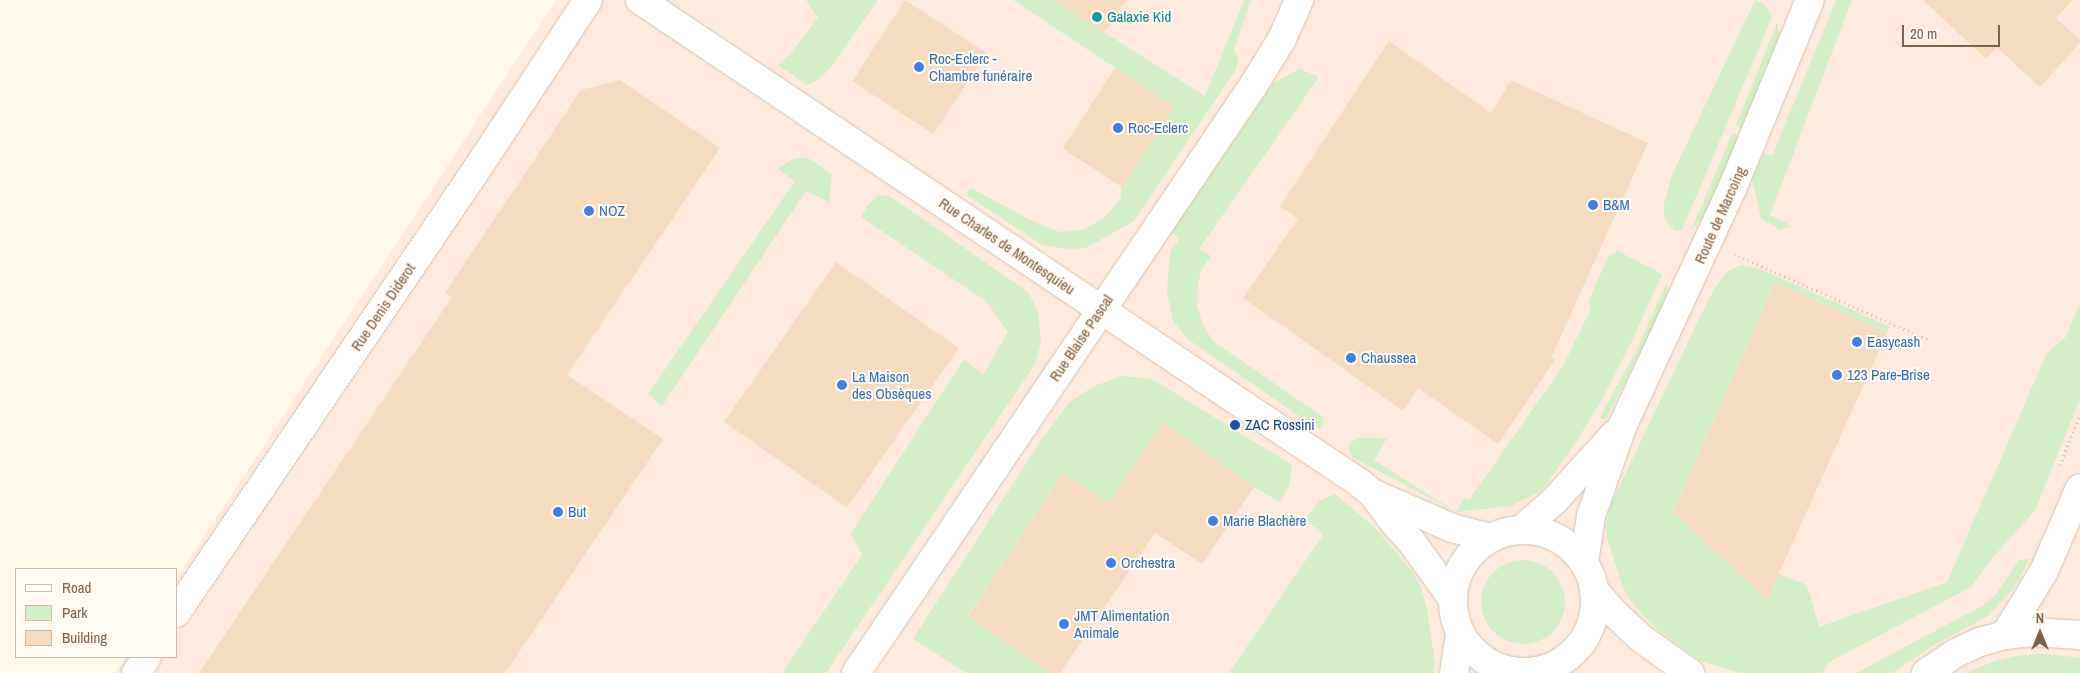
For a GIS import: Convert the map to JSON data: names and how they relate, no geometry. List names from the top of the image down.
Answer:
{
  "streets": {
    "street": [
      "Route de Marcoing",
      "Rue Charles de Montesquieu",
      "Rue Denis Diderot",
      "Rue Blaise Pascal"
    ]
  },
  "crossings": [
    ["Route de Marcoing", "Rue Charles de Montesquieu"],
    ["Rue Charles de Montesquieu", "Rue Blaise Pascal"]
  ],
  "places": [
    "Galaxie Kid",
    "Roc-Eclerc - Chambre funéraire",
    "Roc-Eclerc",
    "B&M",
    "NOZ",
    "Easycash",
    "Chaussea",
    "123 Pare-Brise",
    "La Maison des Obsèques",
    "ZAC Rossini",
    "But",
    "Marie Blachère",
    "Orchestra",
    "JMT Alimentation Animale"
  ],
  "legend": ["Road", "Park", "Building"],
  "scale_bar": "20 m",
  "north": "top"
}
